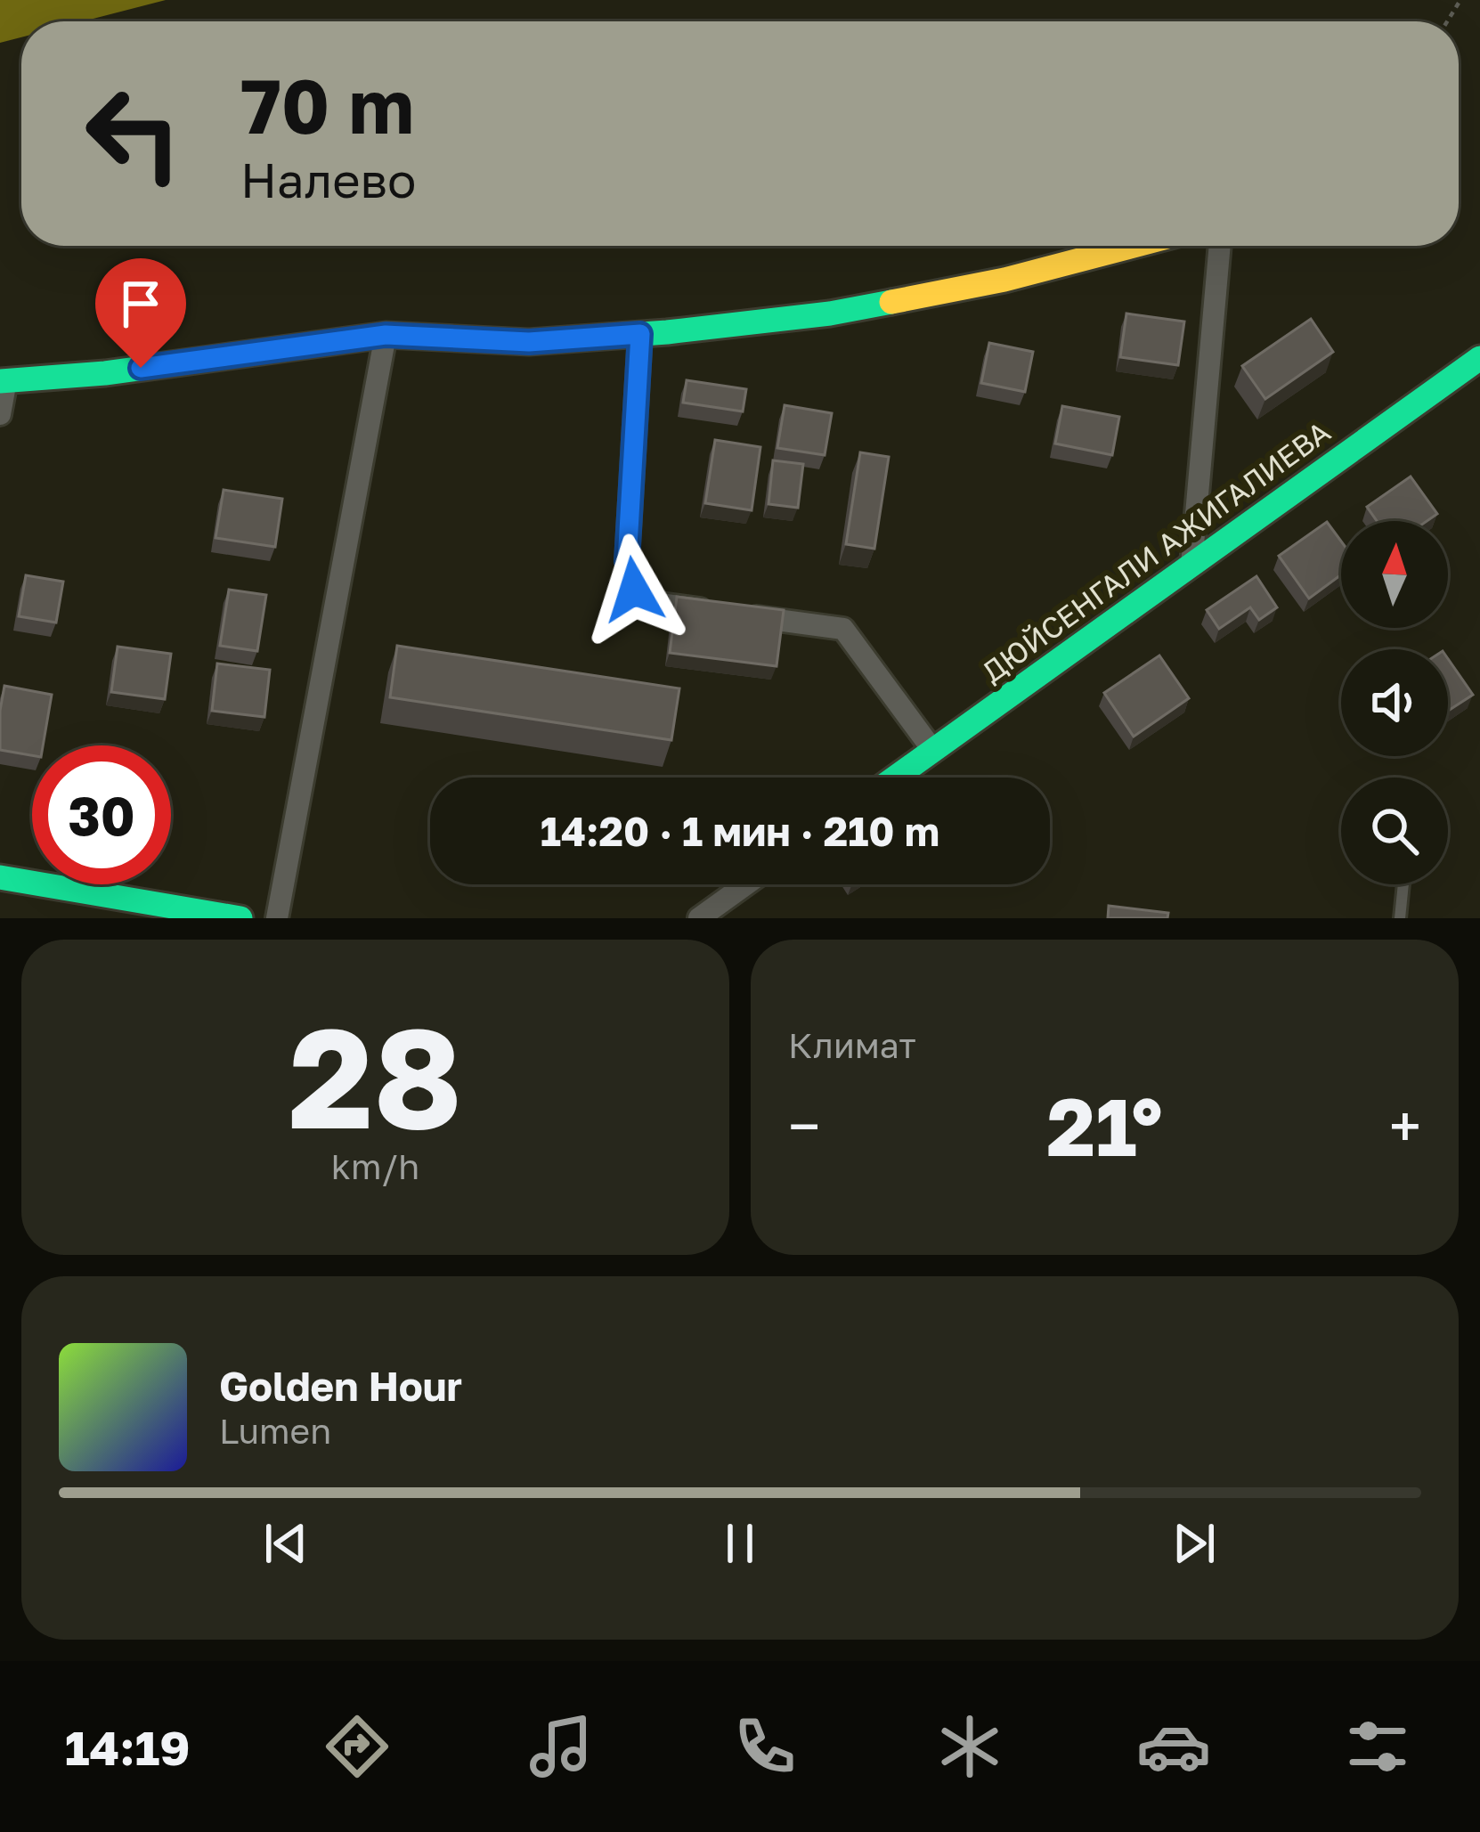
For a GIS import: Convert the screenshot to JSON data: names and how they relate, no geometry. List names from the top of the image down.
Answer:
{
  "streets": {
    "street": ["ДЮЙСЕНГАЛИ АЖИГАЛИЕВА"]
  },
  "north": "top",
  "page": {
    "turn": ["70 m", "Налево"],
    "limit": "30",
    "trip": "14:20 · 1 мин · 210 m",
    "tile": [
      ["28", "km/h"],
      "Климат"
    ],
    "heat": ["−", "21°", "+"],
    "song": ["Golden Hour", "Lumen"],
    "tabs": "14:19"
  }
}
